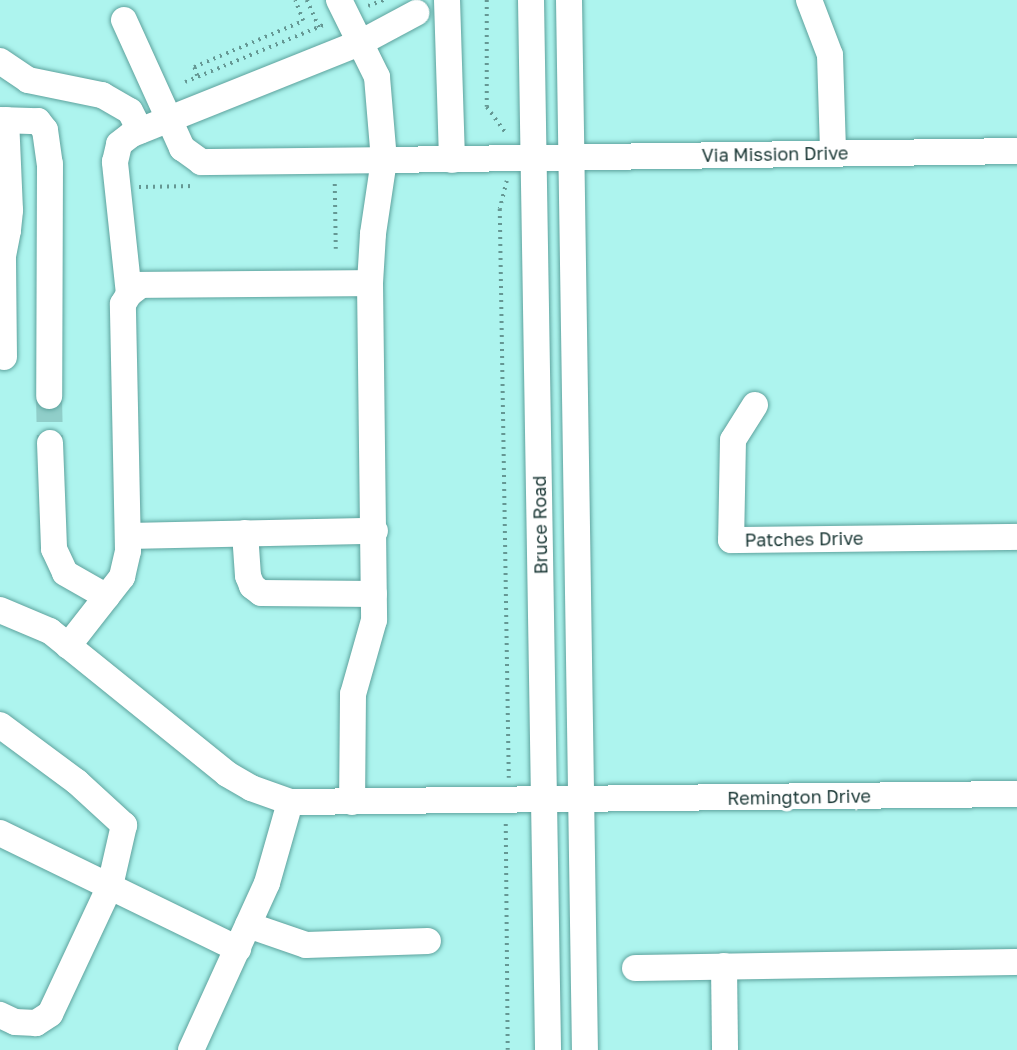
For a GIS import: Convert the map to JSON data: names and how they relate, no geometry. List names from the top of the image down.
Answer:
{
  "streets": {
    "street": [
      "Via Mission Drive",
      "Bruce Road",
      "Patches Drive",
      "Remington Drive"
    ]
  },
  "crossings": [
    ["Via Mission Drive", "Bruce Road"],
    ["Bruce Road", "Remington Drive"]
  ]
}
